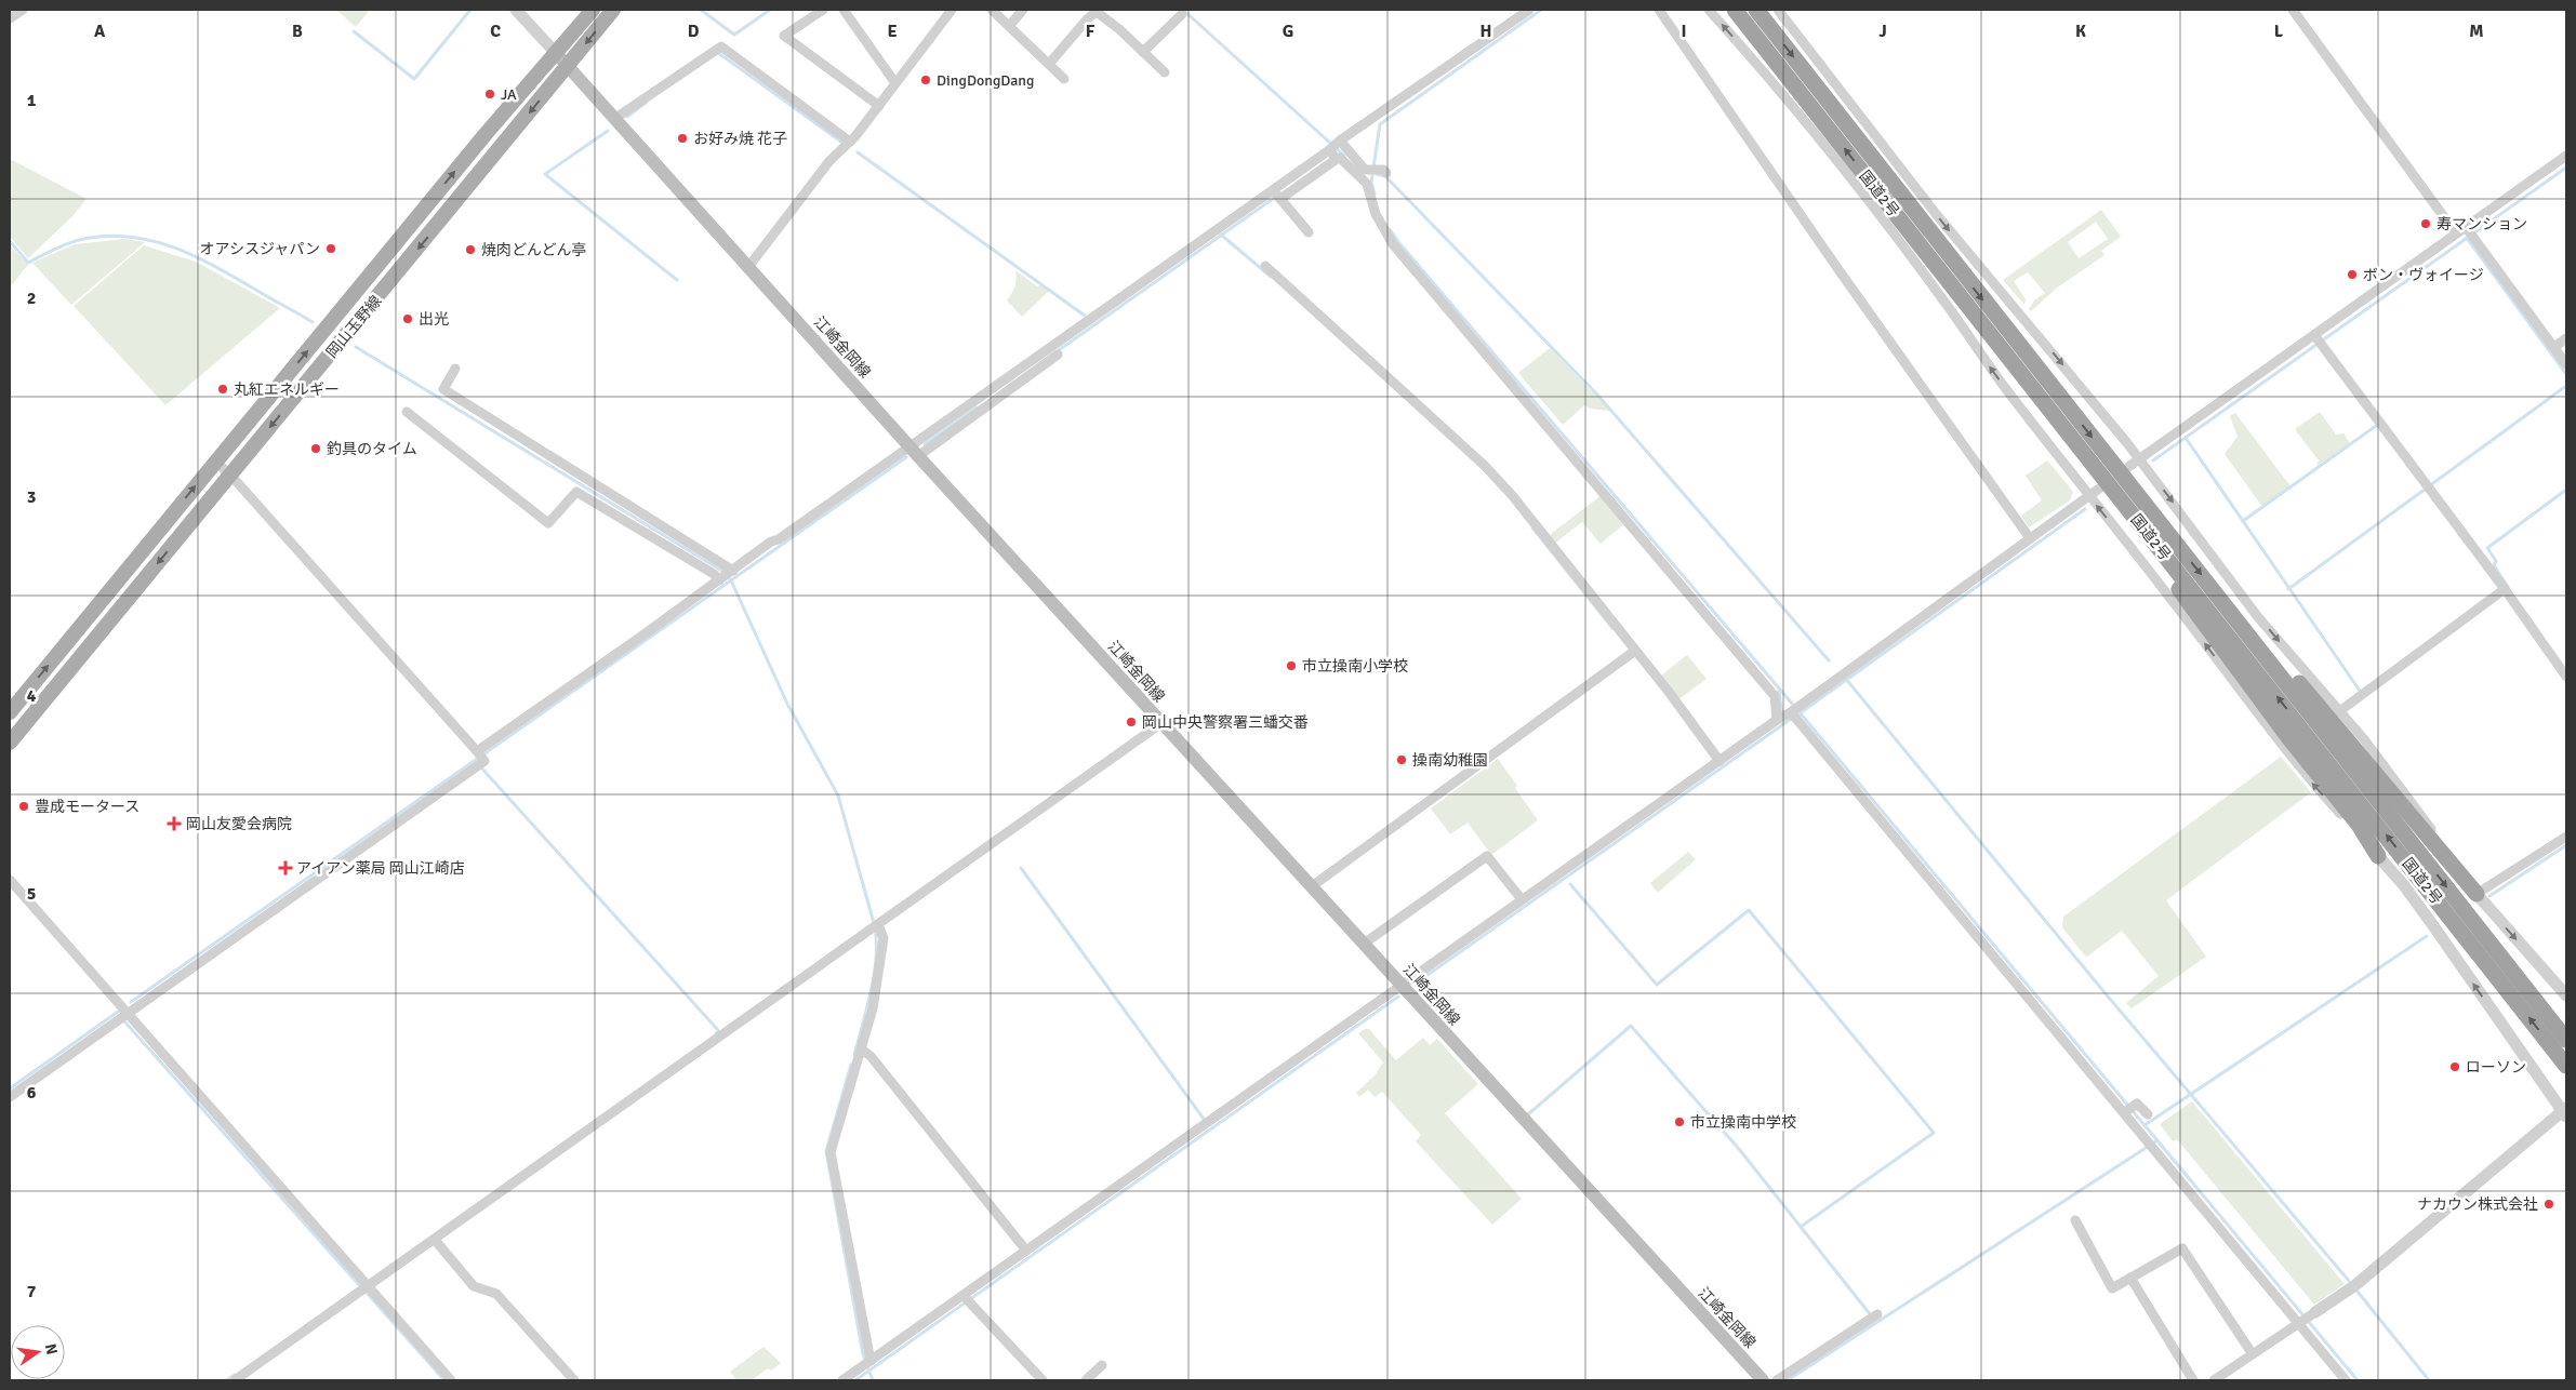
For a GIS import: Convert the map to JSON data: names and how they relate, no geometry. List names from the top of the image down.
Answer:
{
  "streets": {
    "highway": ["国道2号"],
    "main road": ["岡山玉野線", "江崎金岡線"]
  },
  "crossings": [
    ["岡山玉野線", "江崎金岡線"]
  ],
  "places": {
    "other": [
      "DingDongDang",
      "JA",
      "お好み焼 花子",
      "寿マンション",
      "オアシスジャパン",
      "焼肉どんどん亭",
      "ボン・ヴォイージ",
      "出光",
      "丸紅エネルギー",
      "釣具のタイム",
      "市立操南小学校",
      "岡山中央警察署三蟠交番",
      "操南幼稚園",
      "豊成モータース",
      "ローソン",
      "市立操南中学校",
      "ナカウン株式会社"
    ],
    "health": ["岡山友愛会病院", "アイアン薬局 岡山江崎店"]
  },
  "north": "right",
  "grid": {
    "columns": [
      "A",
      "B",
      "C",
      "D",
      "E",
      "F",
      "G",
      "H",
      "I",
      "J",
      "K",
      "L",
      "M"
    ],
    "rows": [
      "1",
      "2",
      "3",
      "4",
      "5",
      "6",
      "7"
    ]
  }
}
